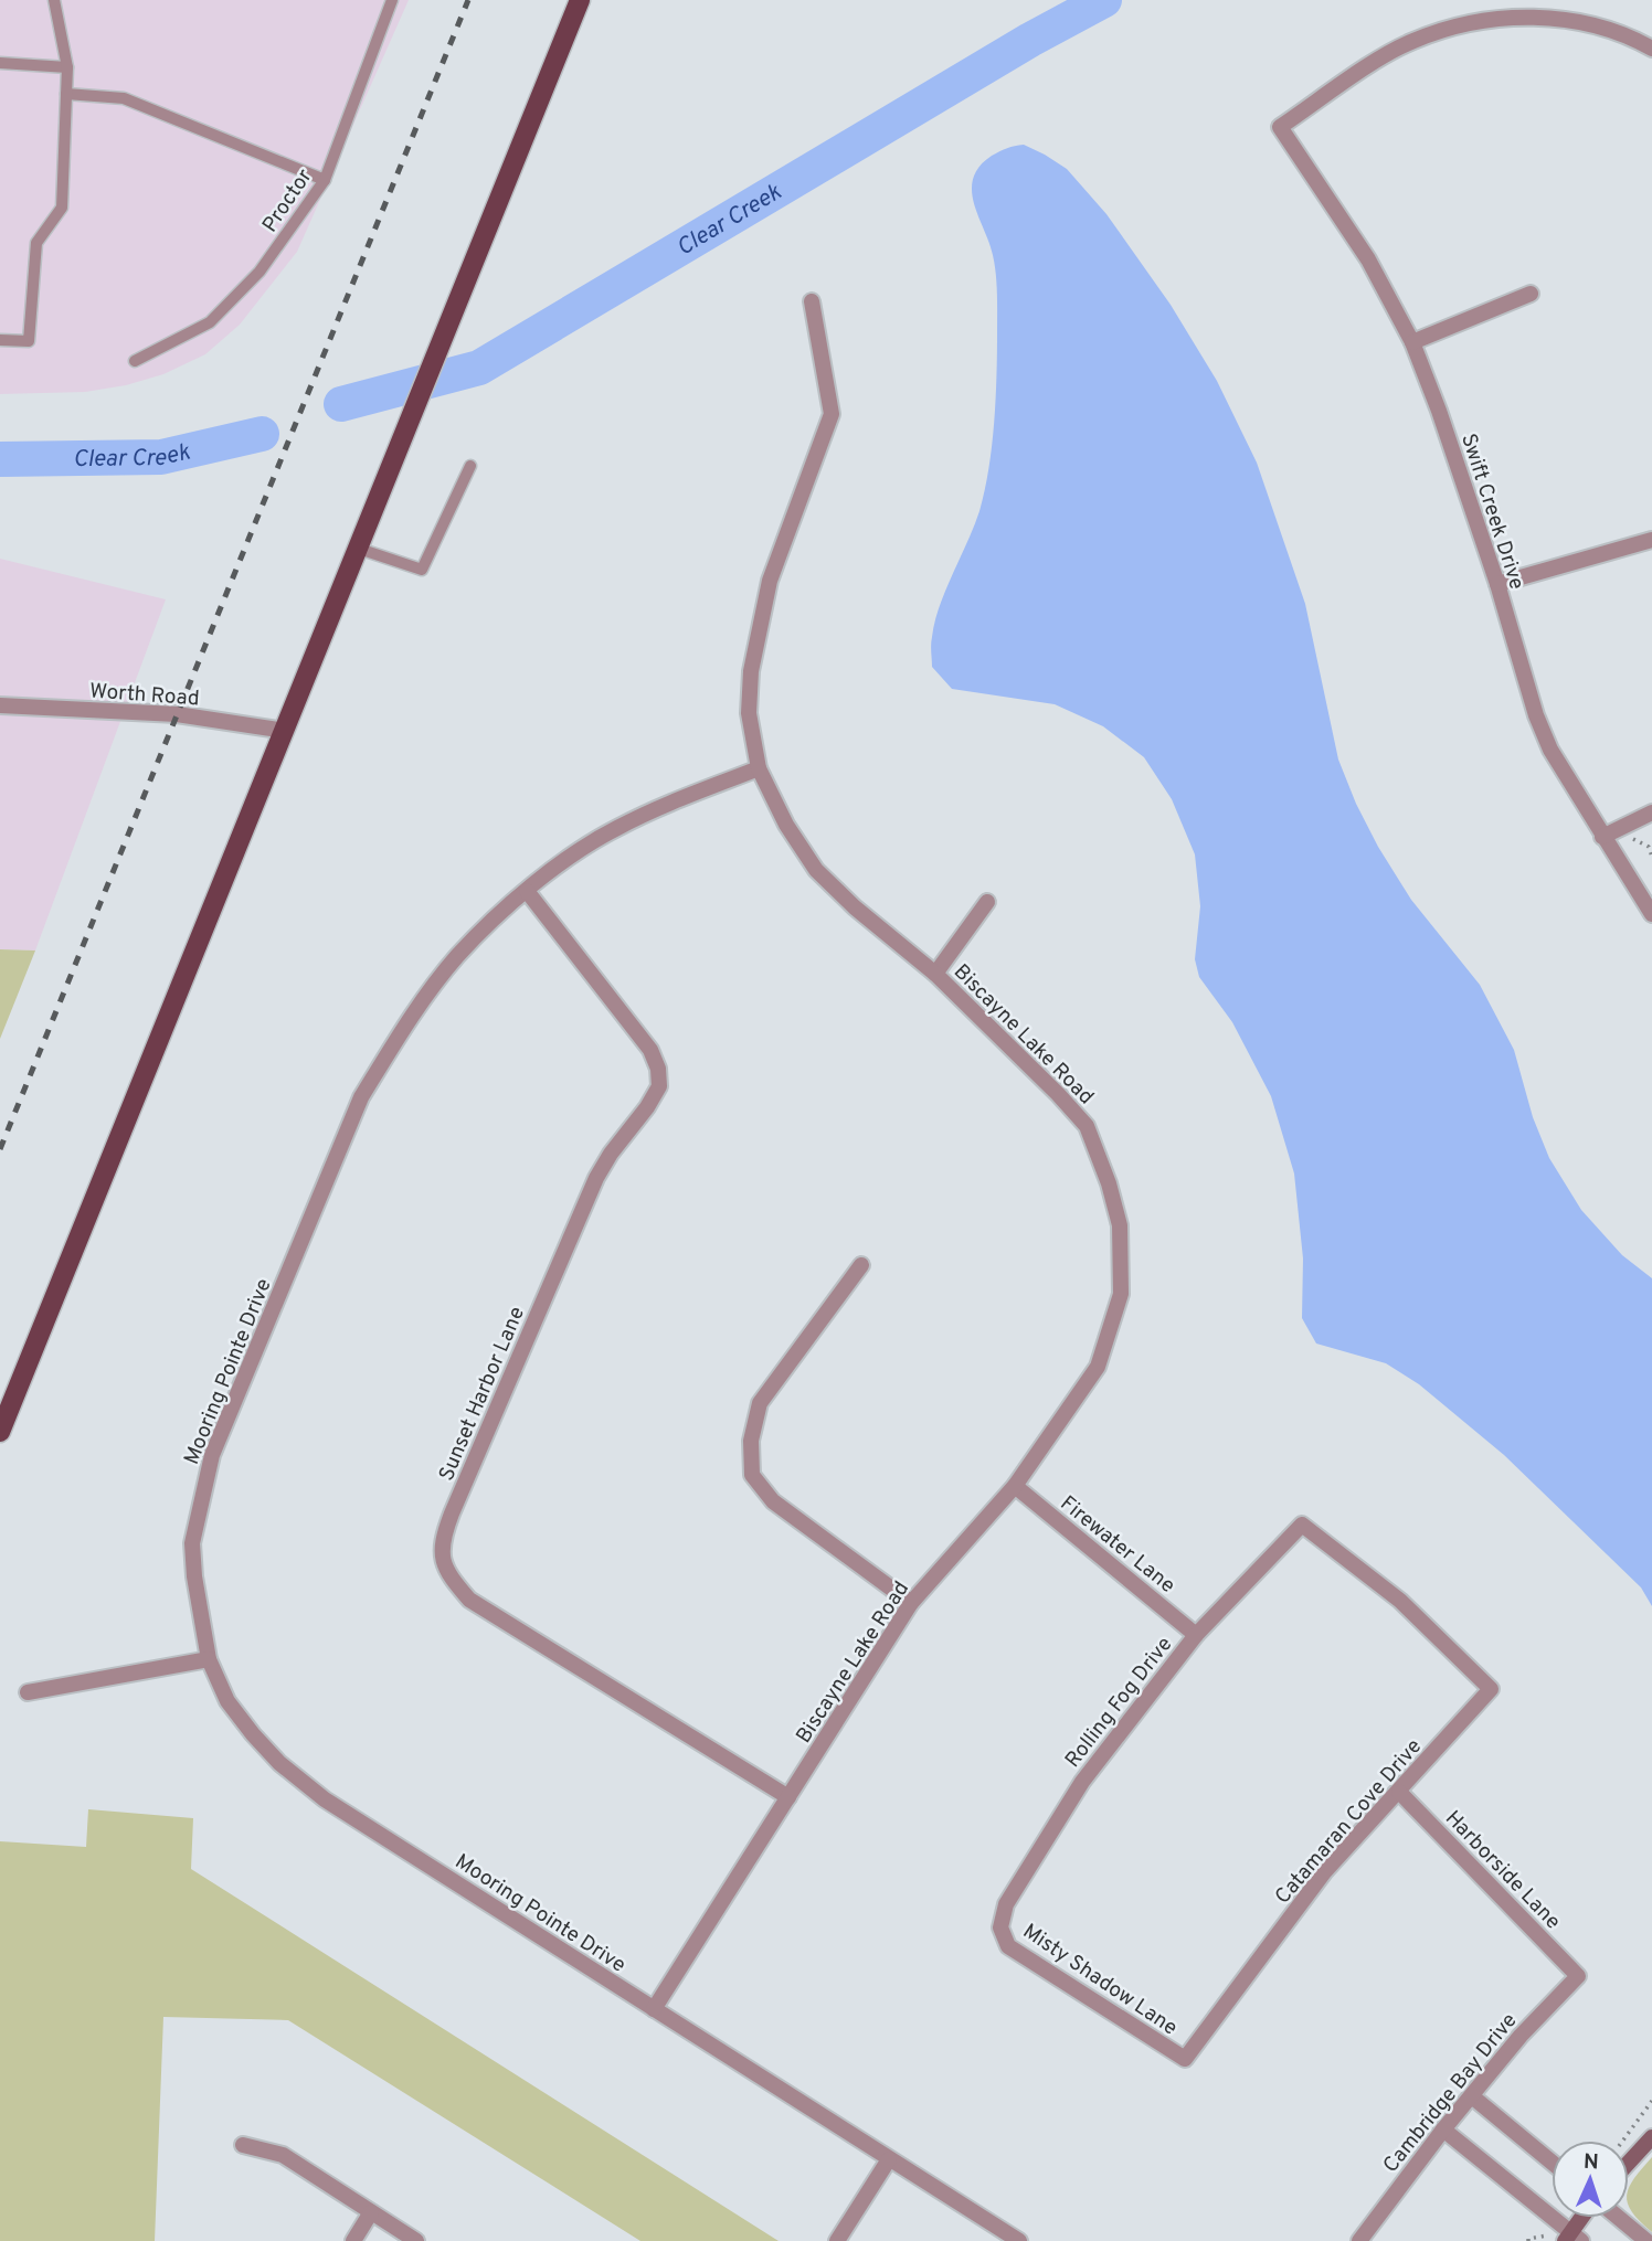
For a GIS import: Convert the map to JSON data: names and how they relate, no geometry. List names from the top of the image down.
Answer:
{
  "streets": {
    "street": [
      "Swift Creek Drive",
      "Worth Road",
      "Biscayne Lake Road",
      "Mooring Pointe Drive",
      "Sunset Harbor Lane",
      "Firewater Lane",
      "Rolling Fog Drive",
      "Catamaran Cove Drive",
      "Harborside Lane",
      "Misty Shadow Lane",
      "Cambridge Bay Drive"
    ],
    "lane": ["Proctor"]
  },
  "crossings": [
    ["Biscayne Lake Road", "Mooring Pointe Drive"],
    ["Biscayne Lake Road", "Sunset Harbor Lane"],
    ["Biscayne Lake Road", "Firewater Lane"],
    ["Mooring Pointe Drive", "Sunset Harbor Lane"],
    ["Firewater Lane", "Rolling Fog Drive"],
    ["Rolling Fog Drive", "Catamaran Cove Drive"],
    ["Rolling Fog Drive", "Misty Shadow Lane"],
    ["Catamaran Cove Drive", "Harborside Lane"],
    ["Catamaran Cove Drive", "Misty Shadow Lane"],
    ["Harborside Lane", "Cambridge Bay Drive"]
  ],
  "water": ["Clear Creek"],
  "north": "top"
}
